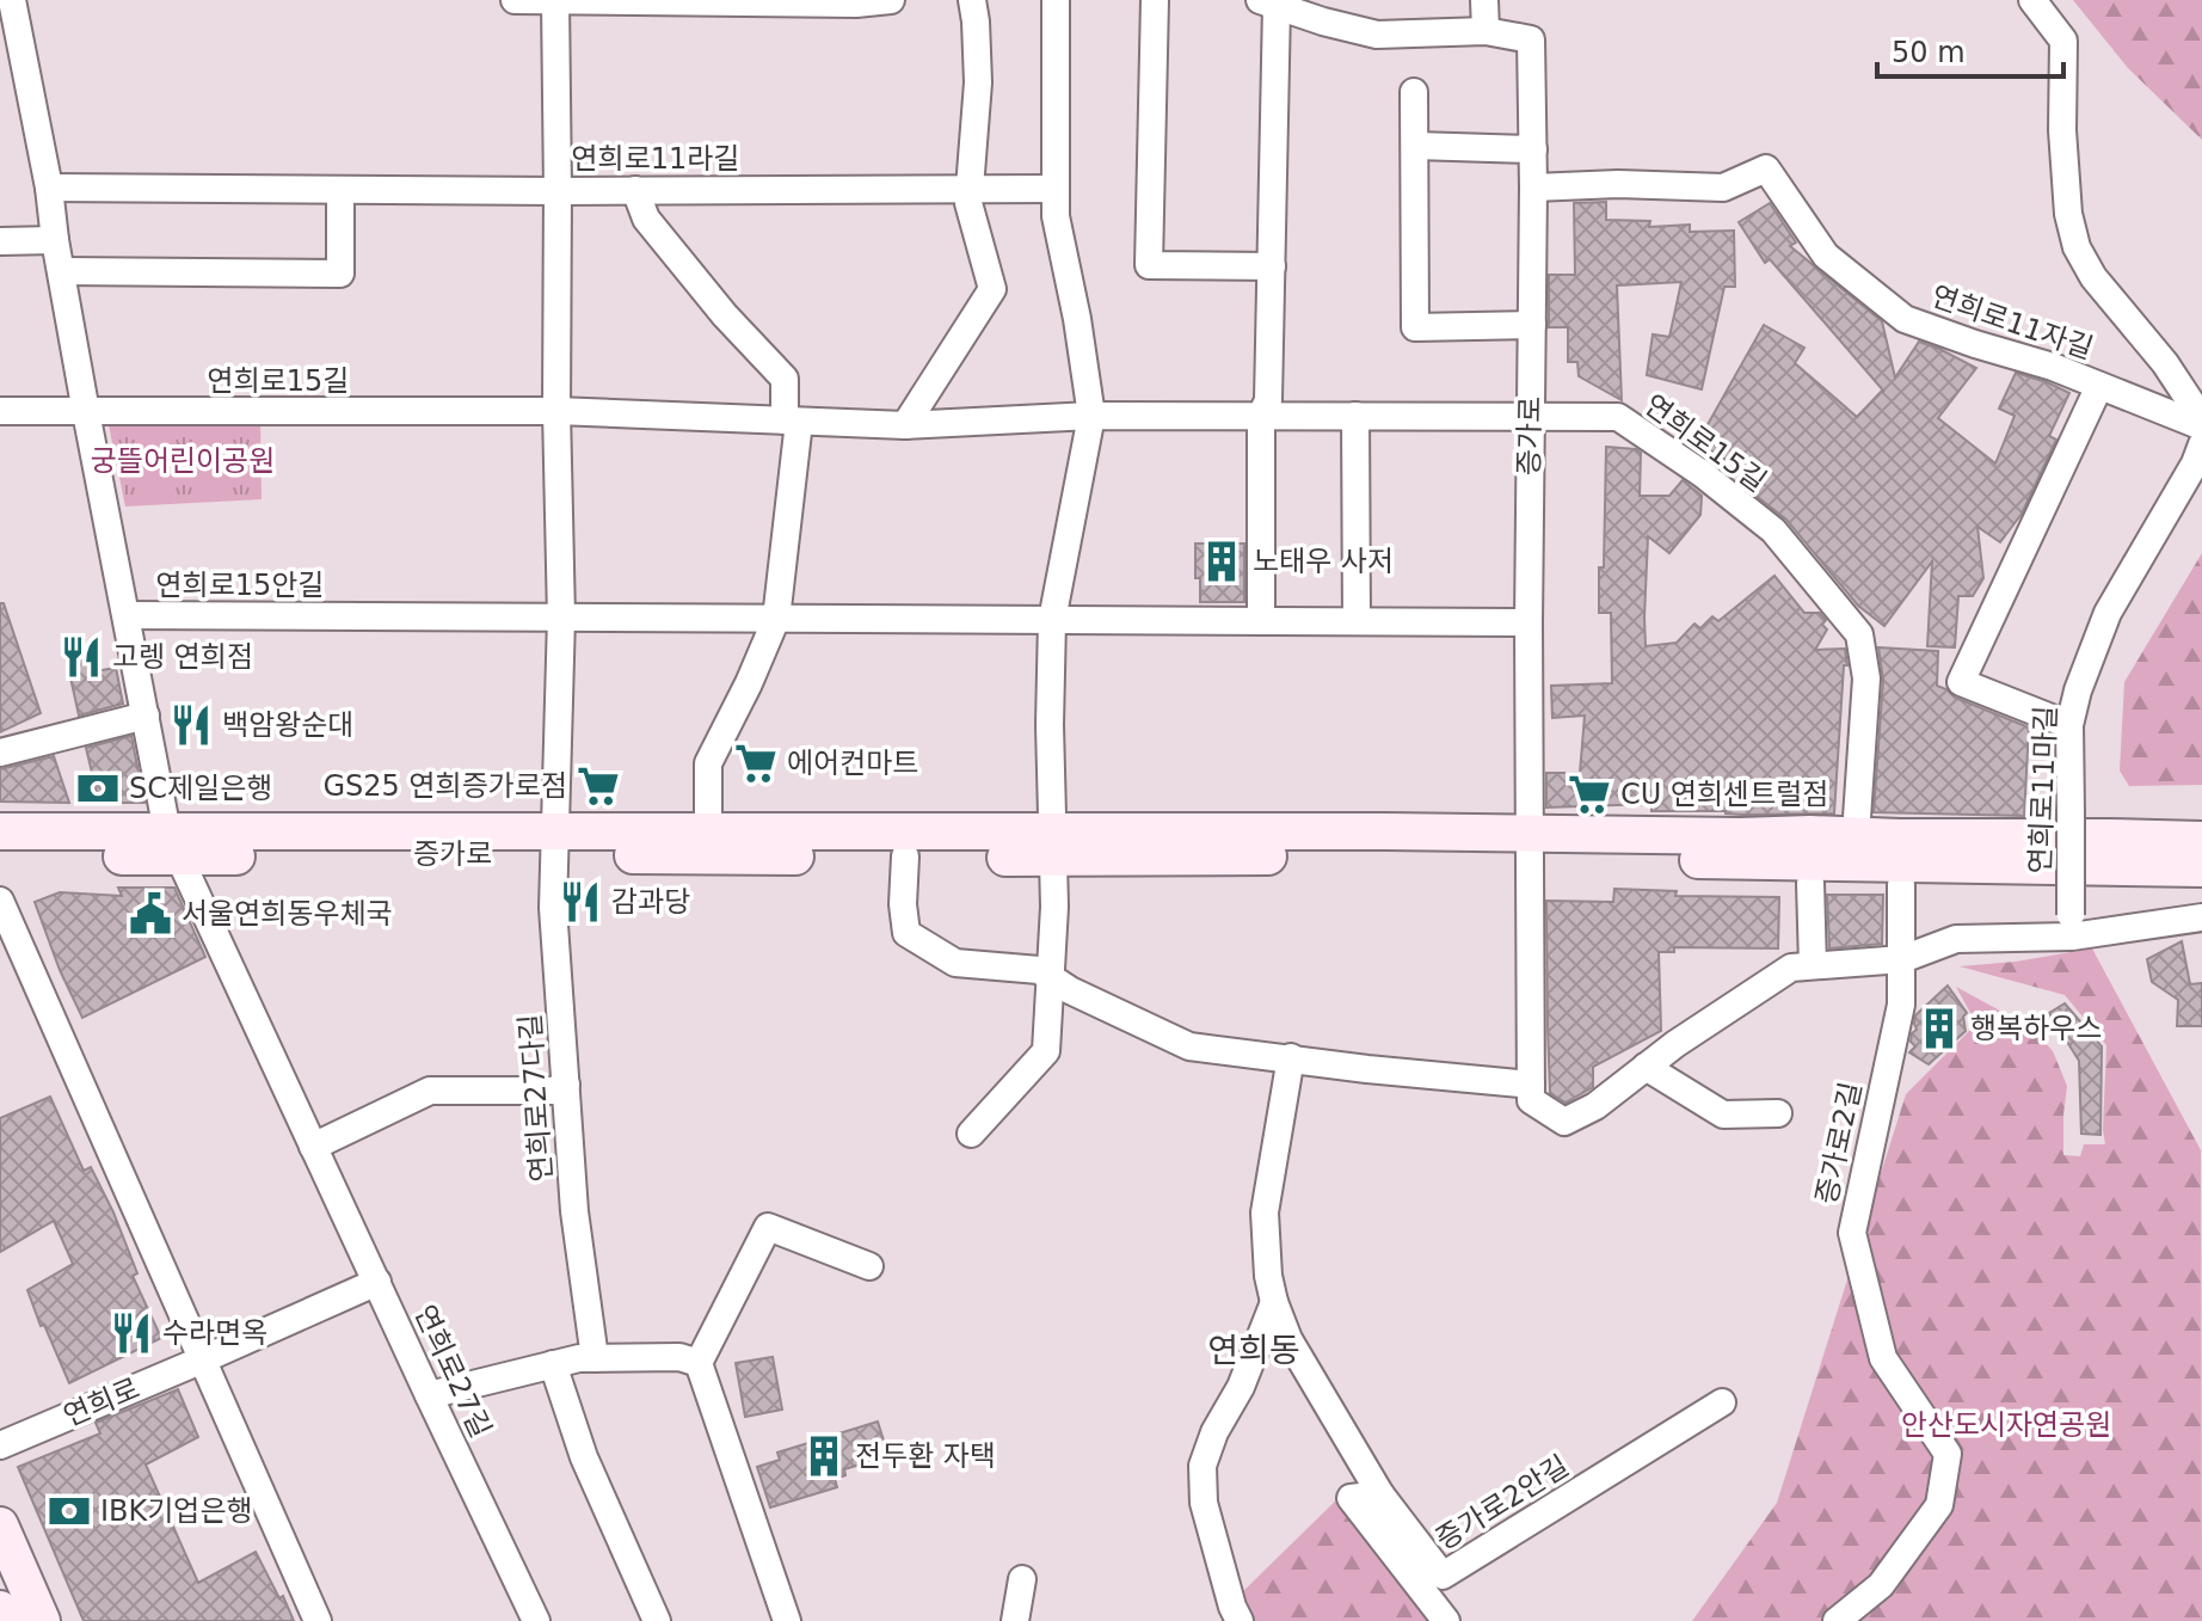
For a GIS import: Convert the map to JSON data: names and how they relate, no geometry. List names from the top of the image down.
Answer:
{
  "streets": {
    "main road": ["증가로"],
    "street": [
      "연희로11라길",
      "연희로11자길",
      "연희로15길",
      "연희로15안길",
      "연희로11마길",
      "연희로27다길",
      "증가로2길",
      "연희로27길",
      "연희로",
      "증가로2안길"
    ]
  },
  "crossings": [
    ["연희로11자길", "증가로"],
    ["연희로11자길", "연희로11마길"],
    ["연희로15길", "증가로"],
    ["연희로15길", "연희로15안길"],
    ["증가로", "연희로15안길"],
    ["증가로", "연희로27다길"],
    ["증가로", "연희로27길"],
    ["연희로27길", "연희로"]
  ],
  "districts": ["연희동"],
  "parks": ["궁뜰어린이공원", "안산도시자연공원"],
  "places": {
    "building": ["노태우 사저", "행복하우스", "전두환 자택"],
    "restaurant": [
      "고렝 연희점",
      "백암왕순대",
      "감과당",
      "수라면옥"
    ],
    "supermarket": ["에어컨마트", "GS25 연희증가로점", "CU 연희센트럴점"],
    "bank": ["SC제일은행", "IBK기업은행"],
    "public building": ["서울연희동우체국"]
  },
  "scale_bar": "50 m"
}
